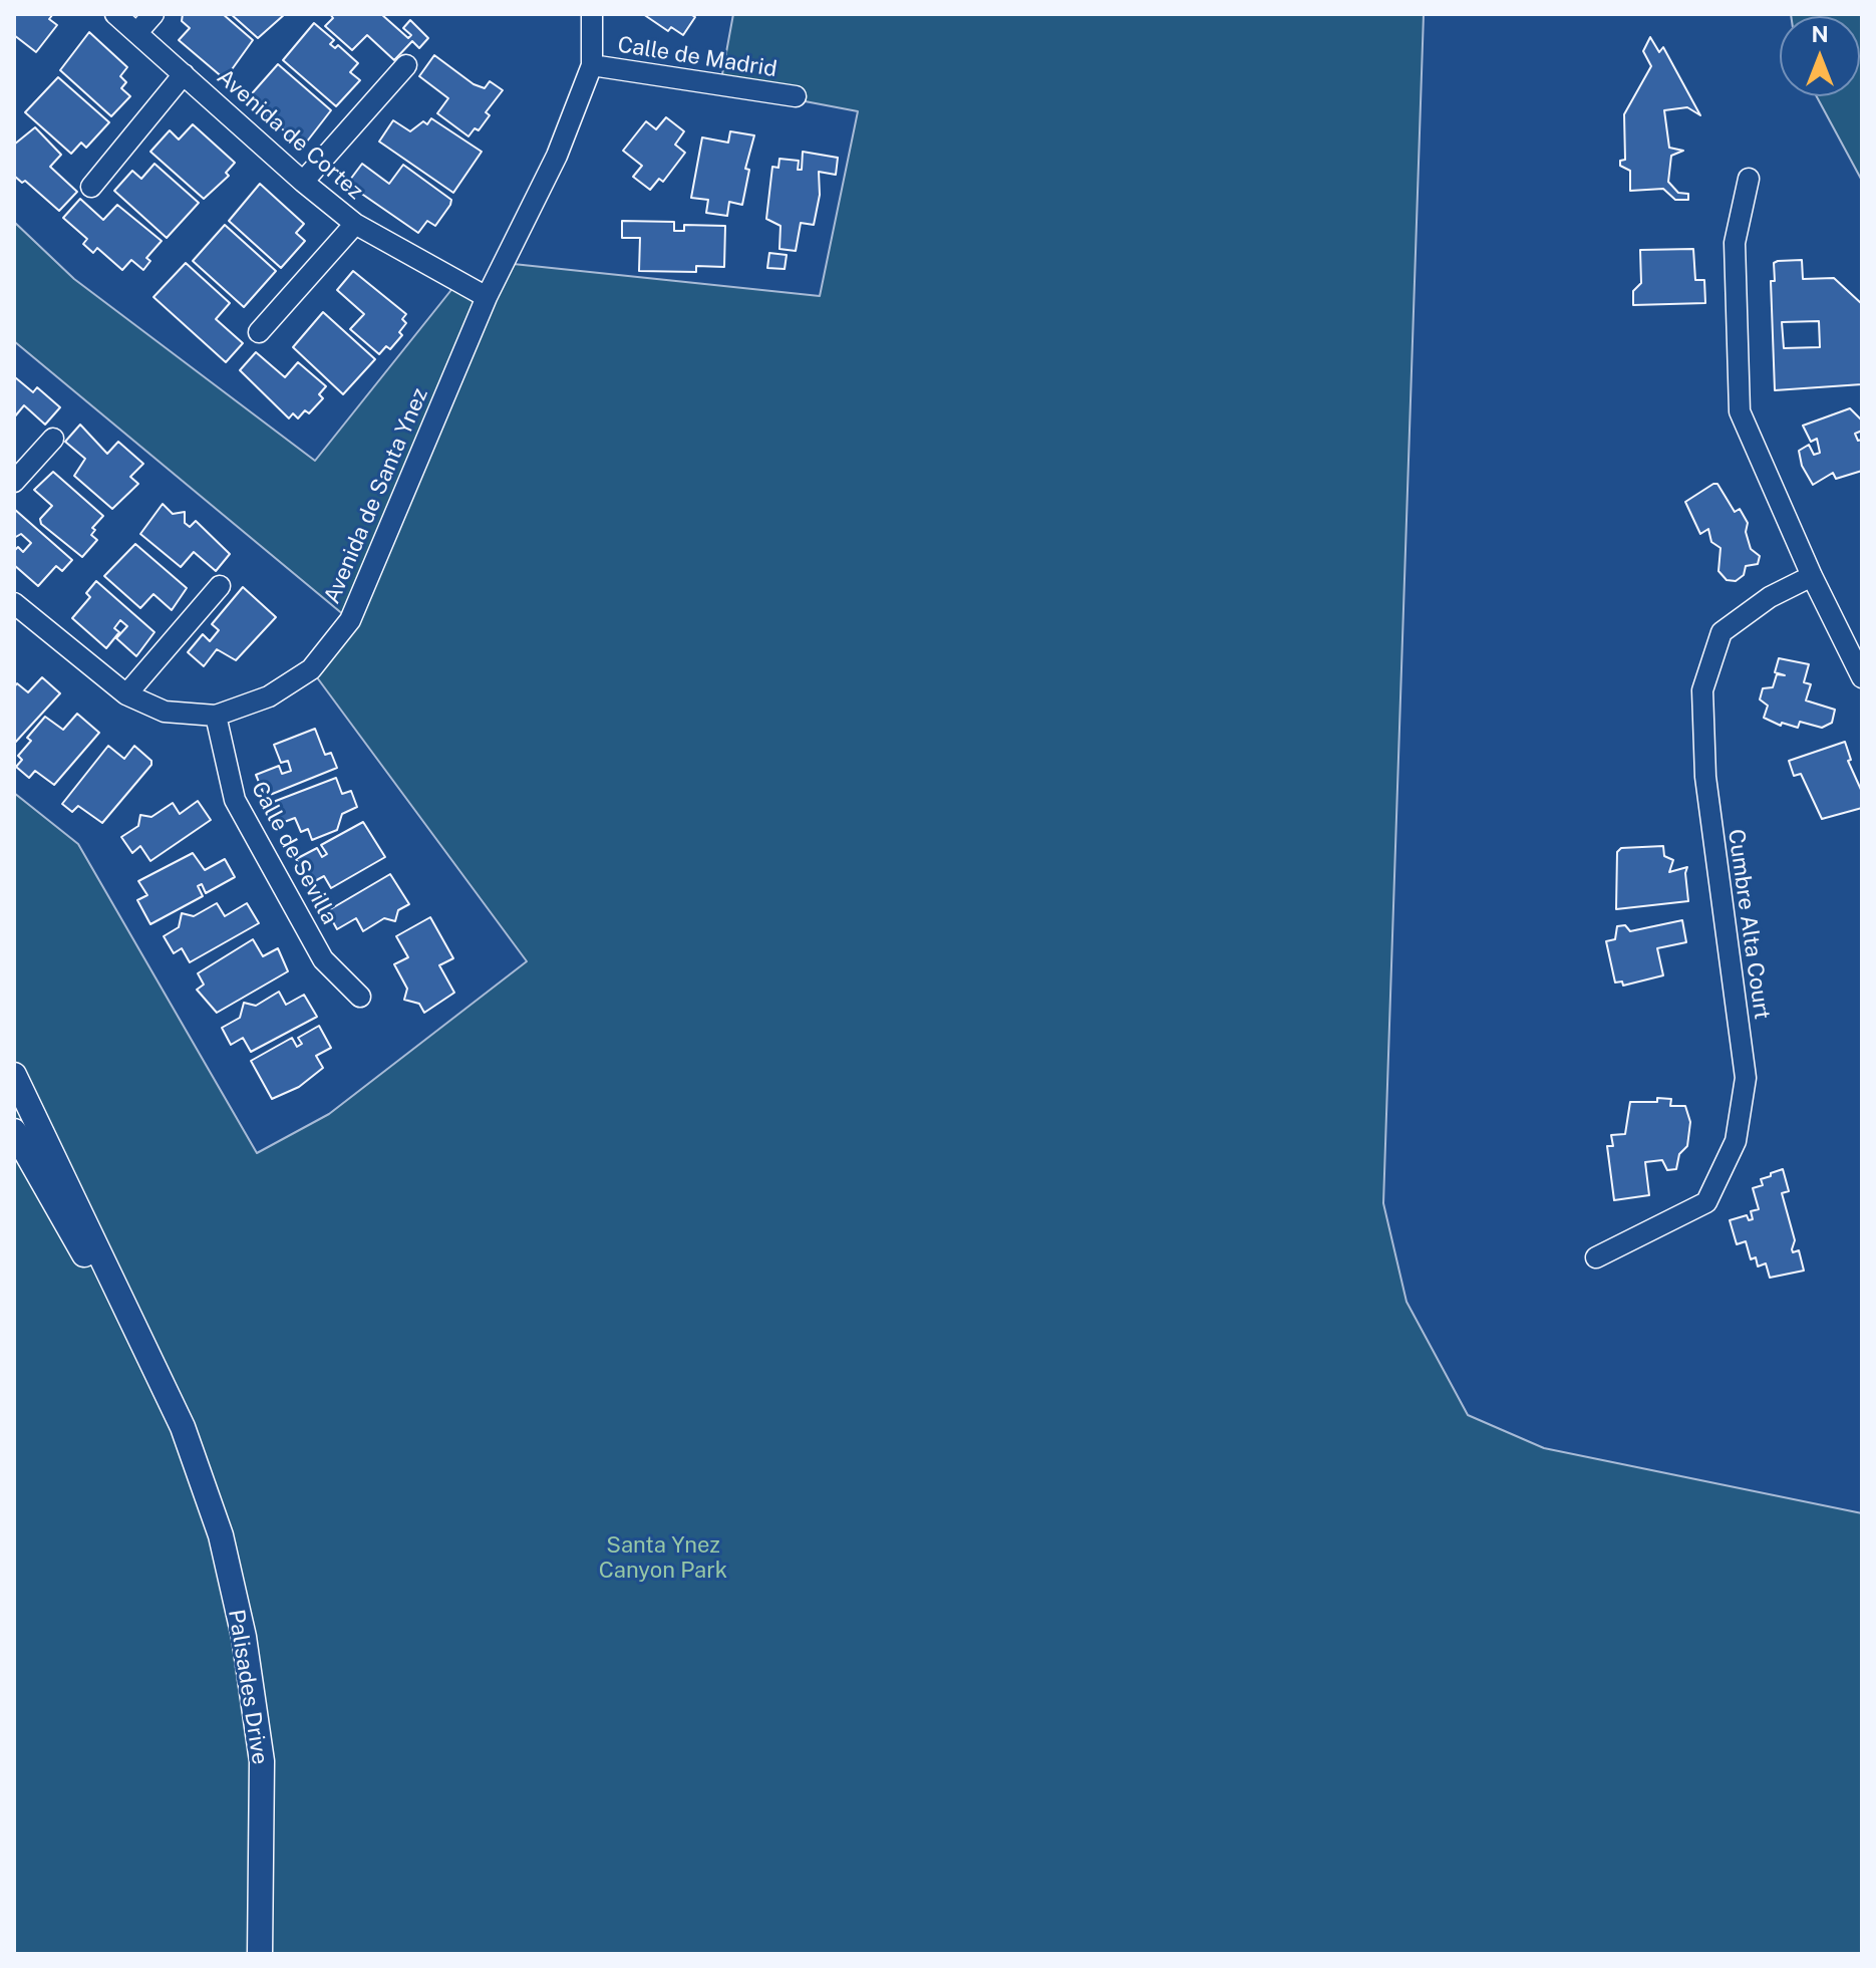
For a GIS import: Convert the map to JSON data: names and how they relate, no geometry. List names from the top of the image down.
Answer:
{
  "streets": {
    "street": [
      "Calle de Madrid",
      "Avenida de Cortez",
      "Avenida de Santa Ynez",
      "Calle de Sevilla",
      "Cumbre Alta Court",
      "Palisades Drive"
    ]
  },
  "crossings": [
    ["Calle de Madrid", "Avenida de Santa Ynez"],
    ["Avenida de Cortez", "Avenida de Santa Ynez"],
    ["Avenida de Santa Ynez", "Calle de Sevilla"]
  ],
  "parks": ["Santa Ynez Canyon Park"],
  "north": "top"
}
